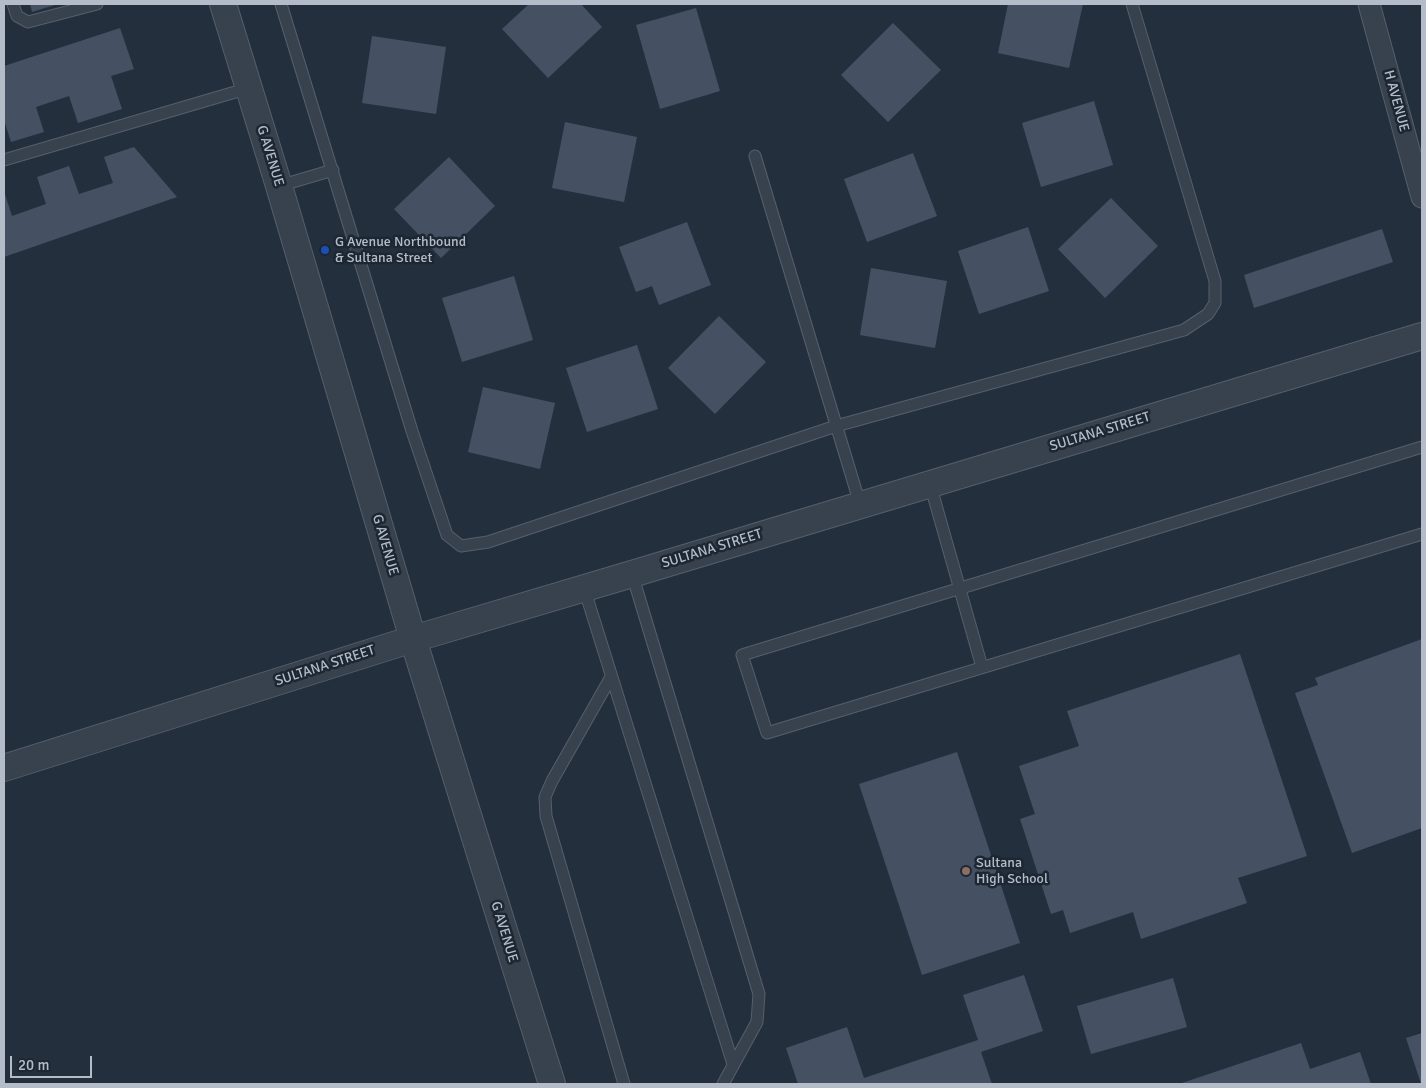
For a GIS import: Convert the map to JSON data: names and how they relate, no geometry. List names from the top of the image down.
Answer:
{
  "streets": {
    "street": ["H AVENUE", "G AVENUE", "SULTANA STREET"]
  },
  "crossings": [
    ["G AVENUE", "SULTANA STREET"]
  ],
  "places": ["G Avenue Northbound & Sultana Street", "Sultana High School"],
  "scale_bar": "20 m"
}
